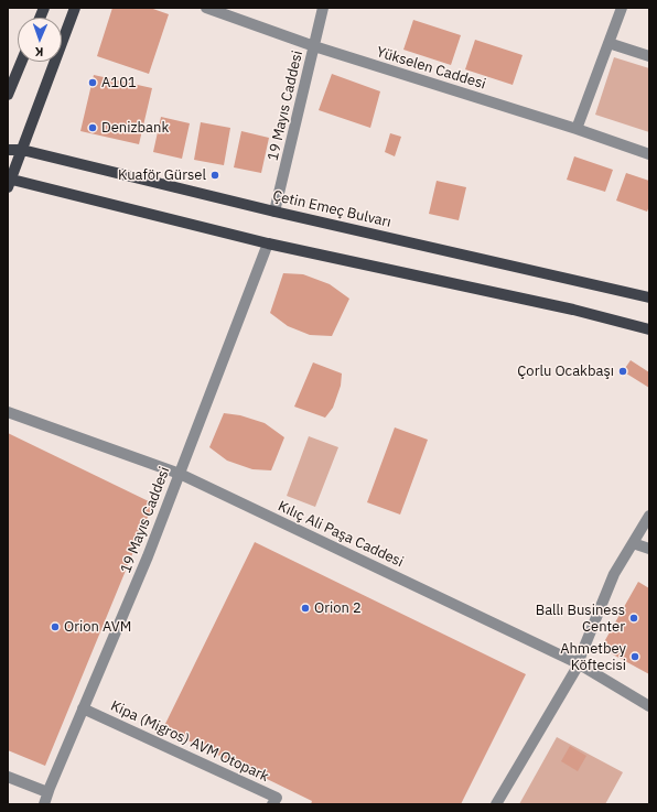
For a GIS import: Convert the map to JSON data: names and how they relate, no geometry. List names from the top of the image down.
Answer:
{
  "streets": {
    "main road": ["Çetin Emeç Bulvarı"],
    "street": [
      "Yükselen Caddesi",
      "19 Mayıs Caddesi",
      "Kılıç Ali Paşa Caddesi",
      "Kipa (Migros) AVM Otopark"
    ]
  },
  "crossings": [
    ["Yükselen Caddesi", "19 Mayıs Caddesi"],
    ["19 Mayıs Caddesi", "Çetin Emeç Bulvarı"],
    ["19 Mayıs Caddesi", "Kılıç Ali Paşa Caddesi"],
    ["19 Mayıs Caddesi", "Kipa (Migros) AVM Otopark"]
  ],
  "places": [
    "A101",
    "Denizbank",
    "Kuaför Gürsel",
    "Çorlu Ocakbaşı",
    "Orion 2",
    "Ballı Business Center",
    "Orion AVM",
    "Ahmetbey Köftecisi"
  ],
  "north": "bottom"
}
